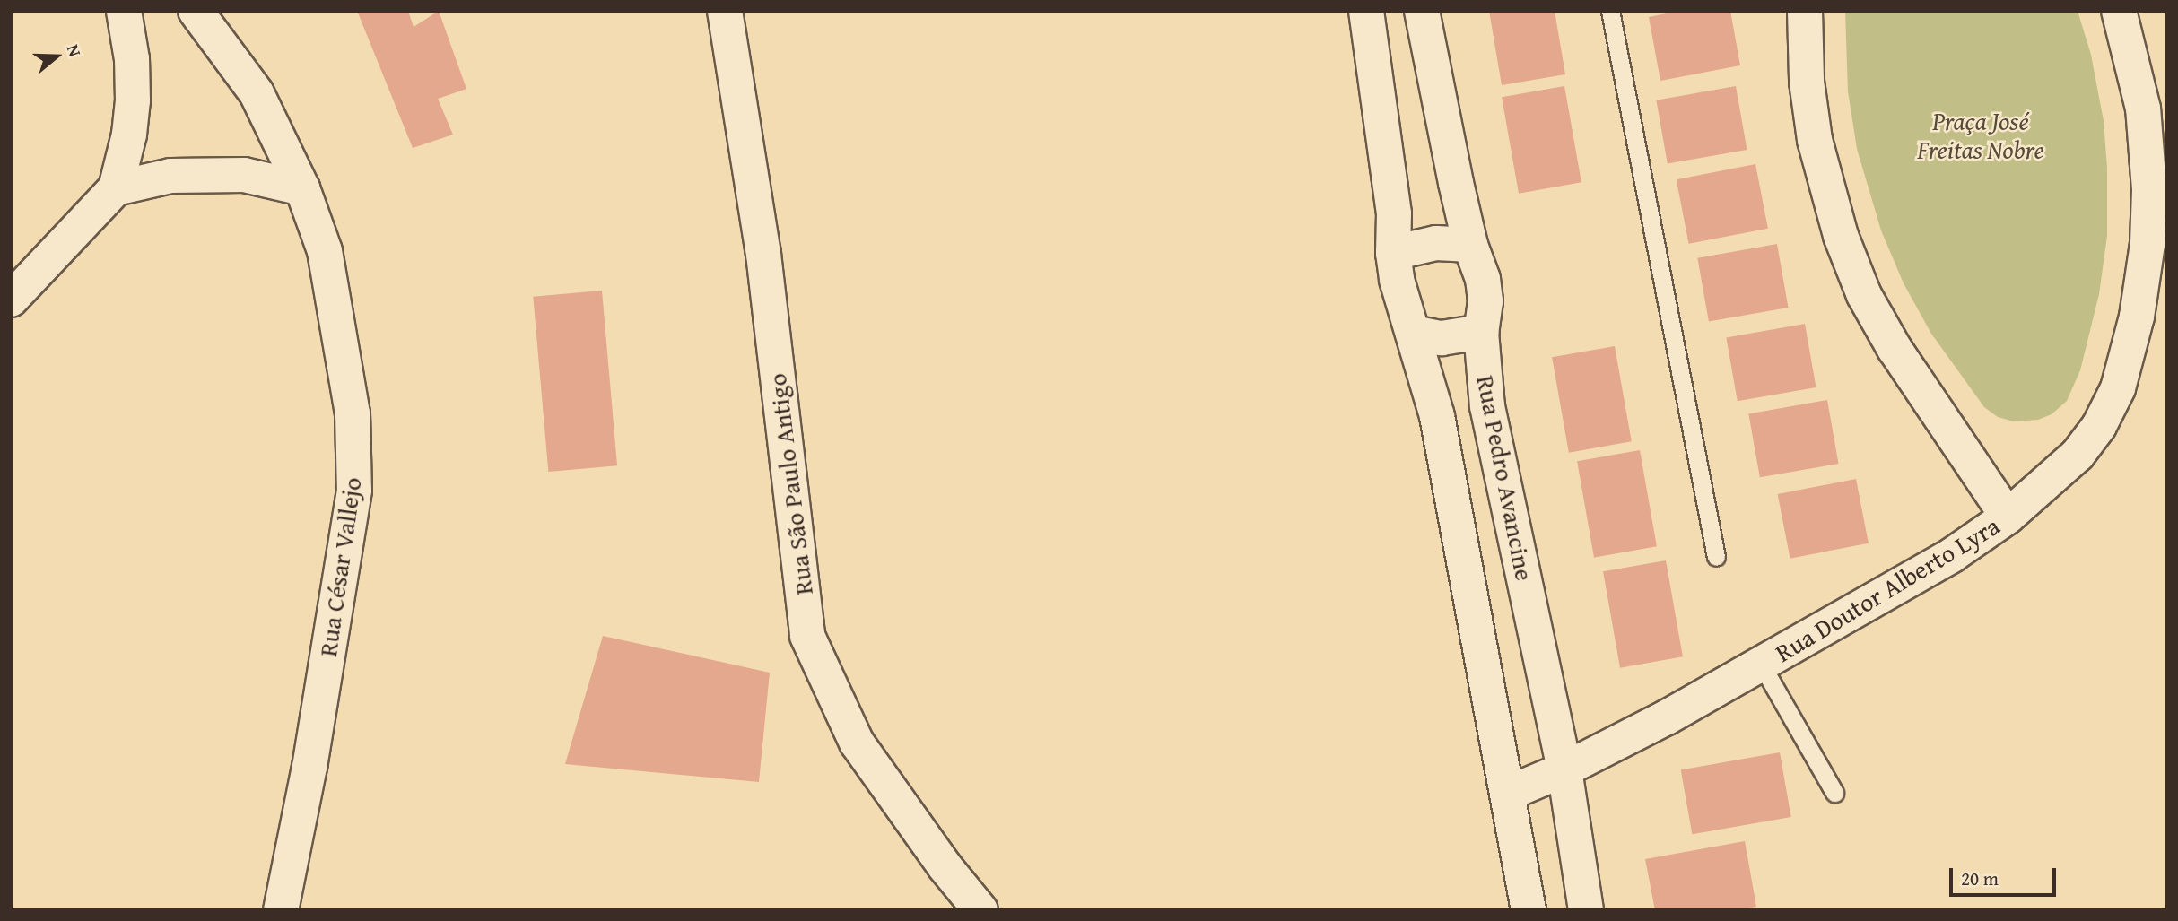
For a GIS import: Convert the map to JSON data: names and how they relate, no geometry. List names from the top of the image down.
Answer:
{
  "streets": {
    "street": [
      "Rua Pedro Avancine",
      "Rua São Paulo Antigo",
      "Rua César Vallejo",
      "Rua Doutor Alberto Lyra"
    ]
  },
  "crossings": [
    ["Rua Pedro Avancine", "Rua Doutor Alberto Lyra"]
  ],
  "parks": ["Praça José Freitas Nobre"],
  "scale_bar": "20 m",
  "north": "right"
}
